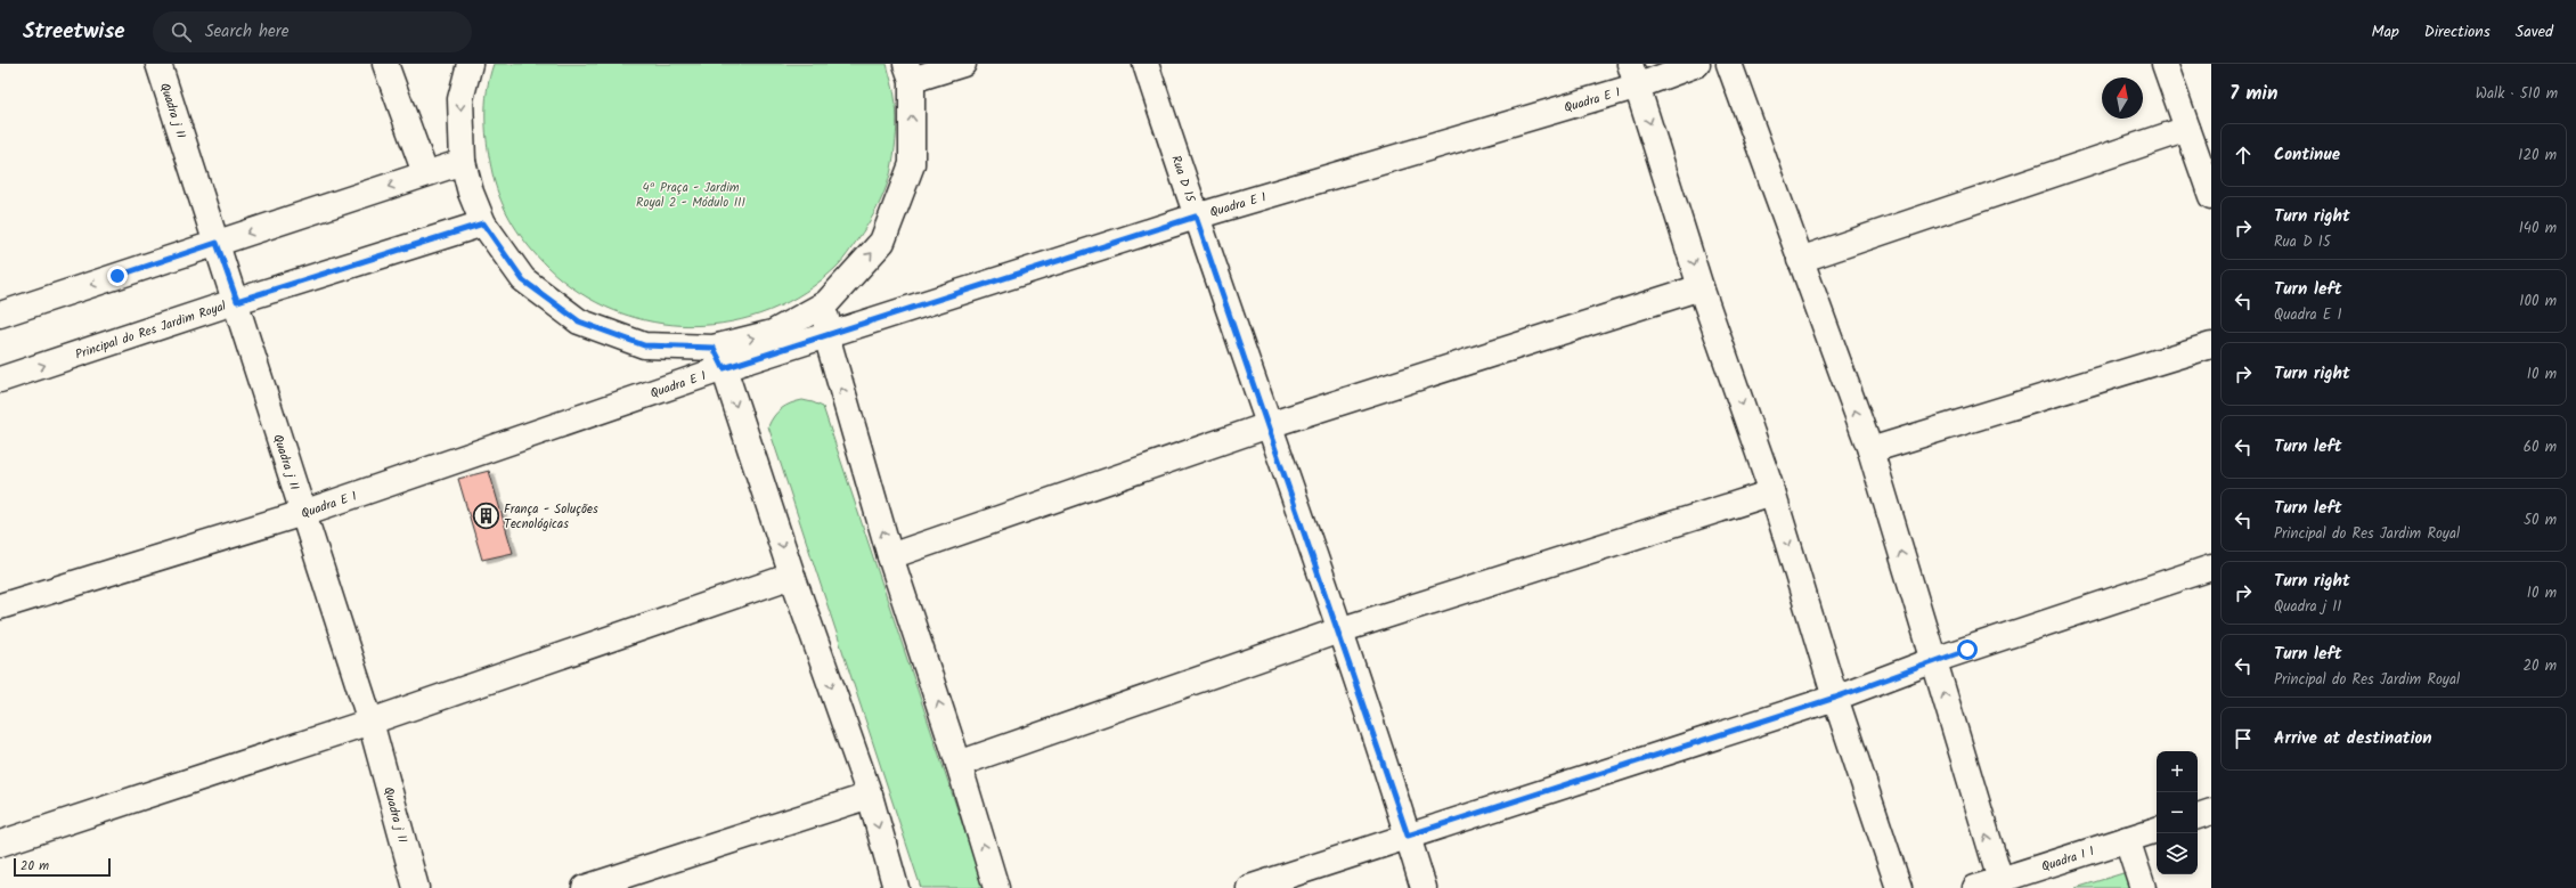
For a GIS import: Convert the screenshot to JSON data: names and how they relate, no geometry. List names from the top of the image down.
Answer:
{
  "streets": {
    "street": [
      "Quadra E 1",
      "Quadra j II",
      "Rua D 15",
      "Principal do Res Jardim Royal",
      "Quadra I 1"
    ]
  },
  "crossings": [
    ["Quadra E 1", "Quadra j II"],
    ["Quadra E 1", "Rua D 15"],
    ["Quadra j II", "Principal do Res Jardim Royal"]
  ],
  "parks": ["4ª Praça - Jardim Royal 2 - Módulo III"],
  "places": {
    "building": ["França - Soluções Tecnológicas"]
  },
  "scale_bar": "20 m",
  "north": "top",
  "page": {
    "header": "Streetwise",
    "search": "Search here",
    "nav": ["Map", "Directions", "Saved"],
    "heading": ["7 min", "Walk · 510 m"],
    "list": [
      ["Continue", "120 m"],
      ["Turn right", "Rua D 15", "140 m"],
      ["Turn left", "Quadra E 1", "100 m"],
      ["Turn right", "10 m"],
      ["Turn left", "60 m"],
      ["Turn left", "Principal do Res Jardim Royal", "50 m"],
      ["Turn right", "Quadra j II", "10 m"],
      ["Turn left", "Principal do Res Jardim Royal", "20 m"],
      "Arrive at destination"
    ],
    "map_buttons": ["+", "−"],
    "scale": "20 m"
  }
}
